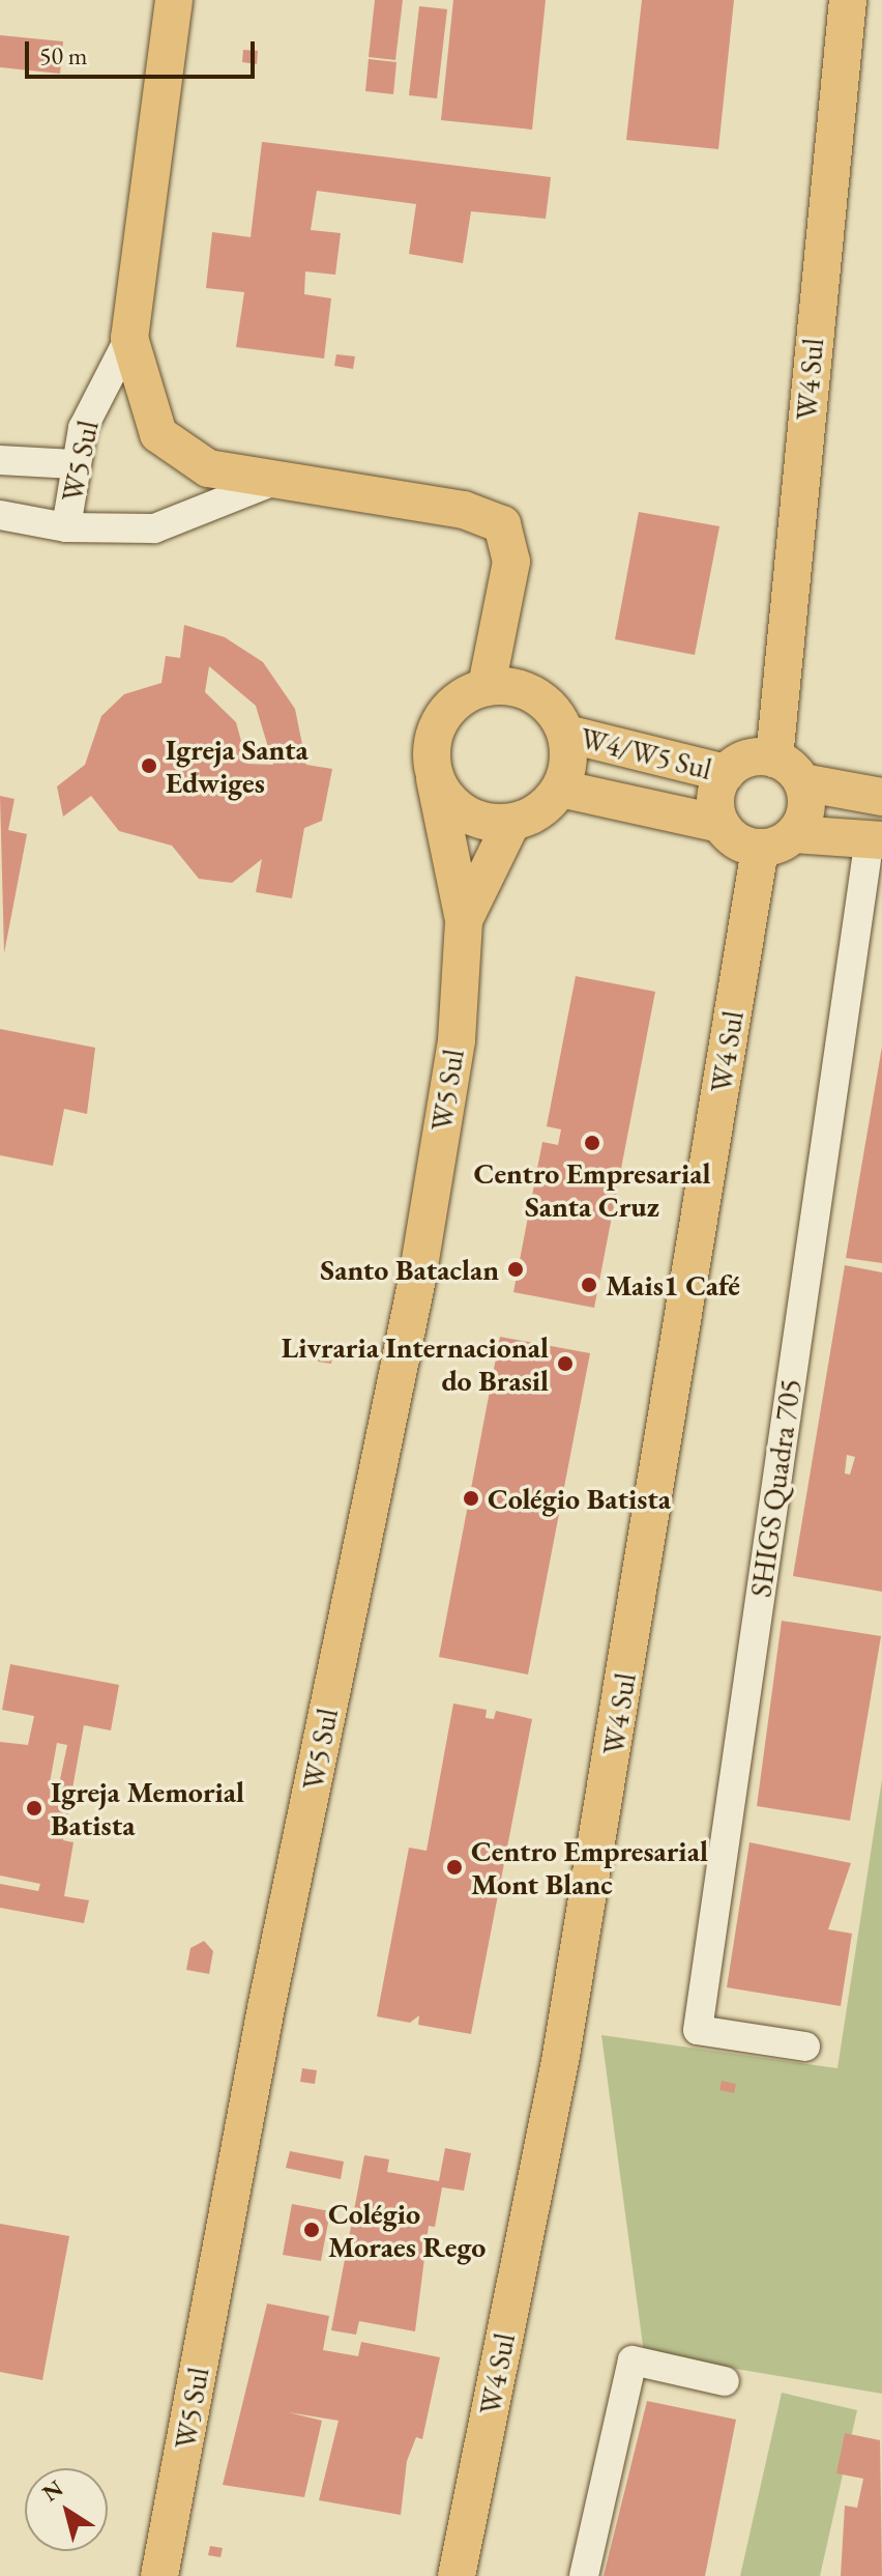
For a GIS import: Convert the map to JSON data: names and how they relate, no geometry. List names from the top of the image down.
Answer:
{
  "streets": {
    "main road": ["W4 Sul", "W5 Sul", "W4/W5 Sul"],
    "street": ["SHIGS Quadra 705"]
  },
  "crossings": [
    ["W4 Sul", "W4/W5 Sul"],
    ["W5 Sul", "W4/W5 Sul"]
  ],
  "places": [
    "Igreja Santa Edwiges",
    "Centro Empresarial Santa Cruz",
    "Santo Bataclan",
    "Mais1 Café",
    "Livraria Internacional do Brasil",
    "Colégio Batista",
    "Igreja Memorial Batista",
    "Centro Empresarial Mont Blanc",
    "Colégio Moraes Rego"
  ],
  "scale_bar": "50 m",
  "north": "top left"
}
